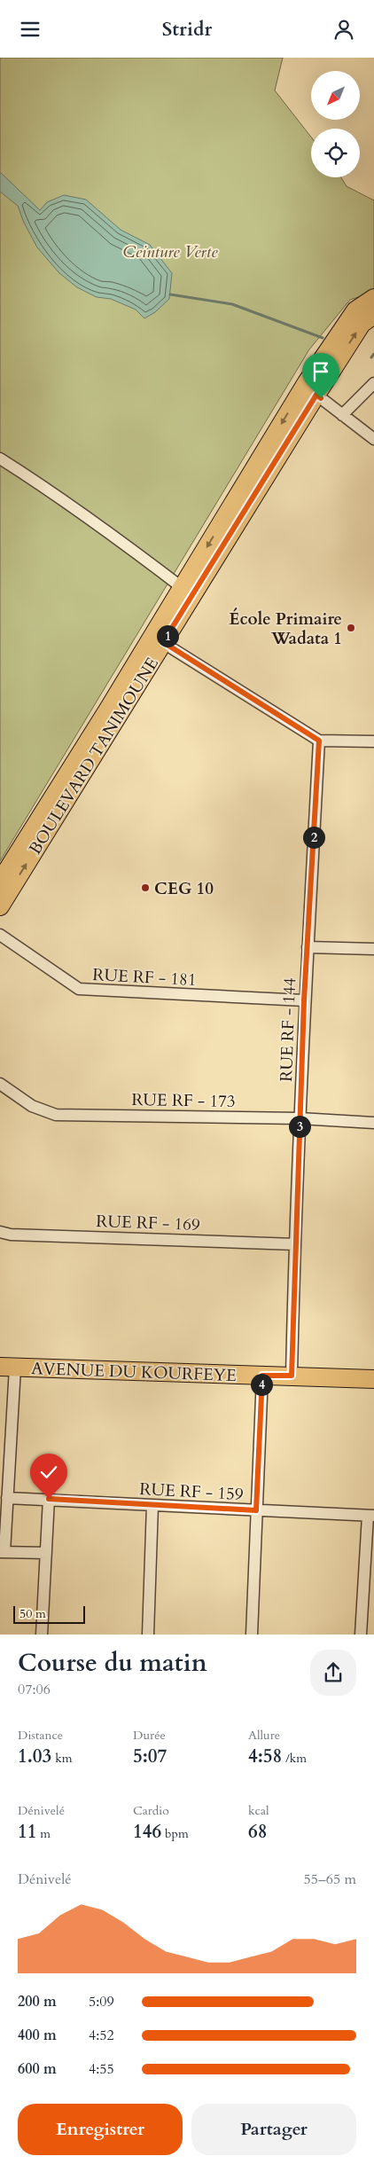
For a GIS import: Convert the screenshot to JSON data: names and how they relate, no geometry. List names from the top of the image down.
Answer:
{
  "streets": {
    "main road": ["BOULEVARD TANIMOUNE", "AVENUE DU KOURFEYE"],
    "street": [
      "RUE RF - 181",
      "RUE RF - 144",
      "RUE RF - 173",
      "RUE RF - 169",
      "RUE RF - 159"
    ]
  },
  "crossings": [
    ["RUE RF - 181", "RUE RF - 144"],
    ["RUE RF - 144", "RUE RF - 173"],
    ["RUE RF - 144", "RUE RF - 169"],
    ["RUE RF - 144", "AVENUE DU KOURFEYE"]
  ],
  "parks": ["Ceinture Verte"],
  "places": ["École Primaire Wadata 1", "CEG 10"],
  "scale_bar": "50 m",
  "north": "bottom left",
  "page": {
    "header": "Stridr",
    "pins": [
      "1",
      "2",
      "3",
      "4"
    ],
    "scale": "50 m",
    "heading": ["Course du matin", "07:06"],
    "stats": [
      ["Distance", "1.03 km"],
      ["Durée", "5:07"],
      ["Allure", "4:58 /km"],
      ["Dénivelé", "11 m"],
      ["Cardio", "146 bpm"],
      ["kcal", "68"]
    ],
    "chart": ["Dénivelé", "55–65 m"],
    "list": [
      {
        "name": "200 m",
        "note": "5:09"
      },
      {
        "name": "400 m",
        "note": "4:52"
      },
      {
        "name": "600 m",
        "note": "4:55"
      }
    ],
    "buttons": ["Enregistrer", "Partager"]
  }
}
